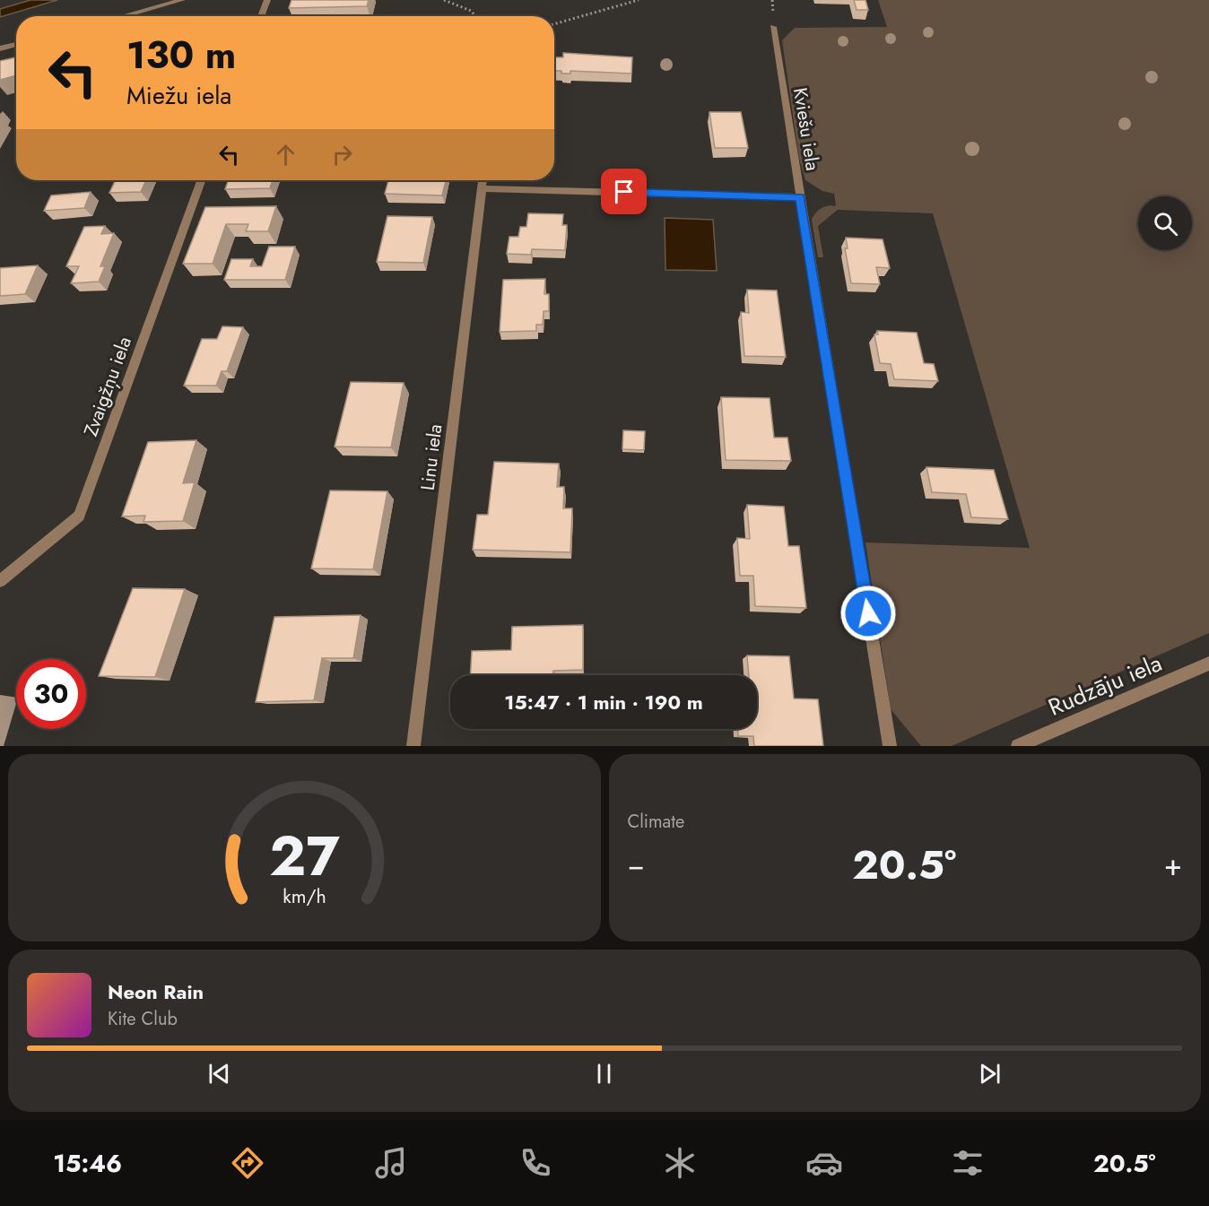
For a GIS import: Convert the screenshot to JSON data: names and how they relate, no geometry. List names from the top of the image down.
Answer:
{
  "streets": {
    "street": [
      "Kviešu iela",
      "Zvaigžņu iela",
      "Linu iela",
      "Rudzāju iela"
    ]
  },
  "page": {
    "turn": ["130 m", "Miežu iela"],
    "limit": "30",
    "trip": "15:47 · 1 min · 190 m",
    "tile": "Climate",
    "heat": ["−", "20.5°", "+"],
    "song": ["Neon Rain", "Kite Club"],
    "tabs": ["15:46", "20.5°"],
    "gauge": ["27", "km/h"]
  }
}
